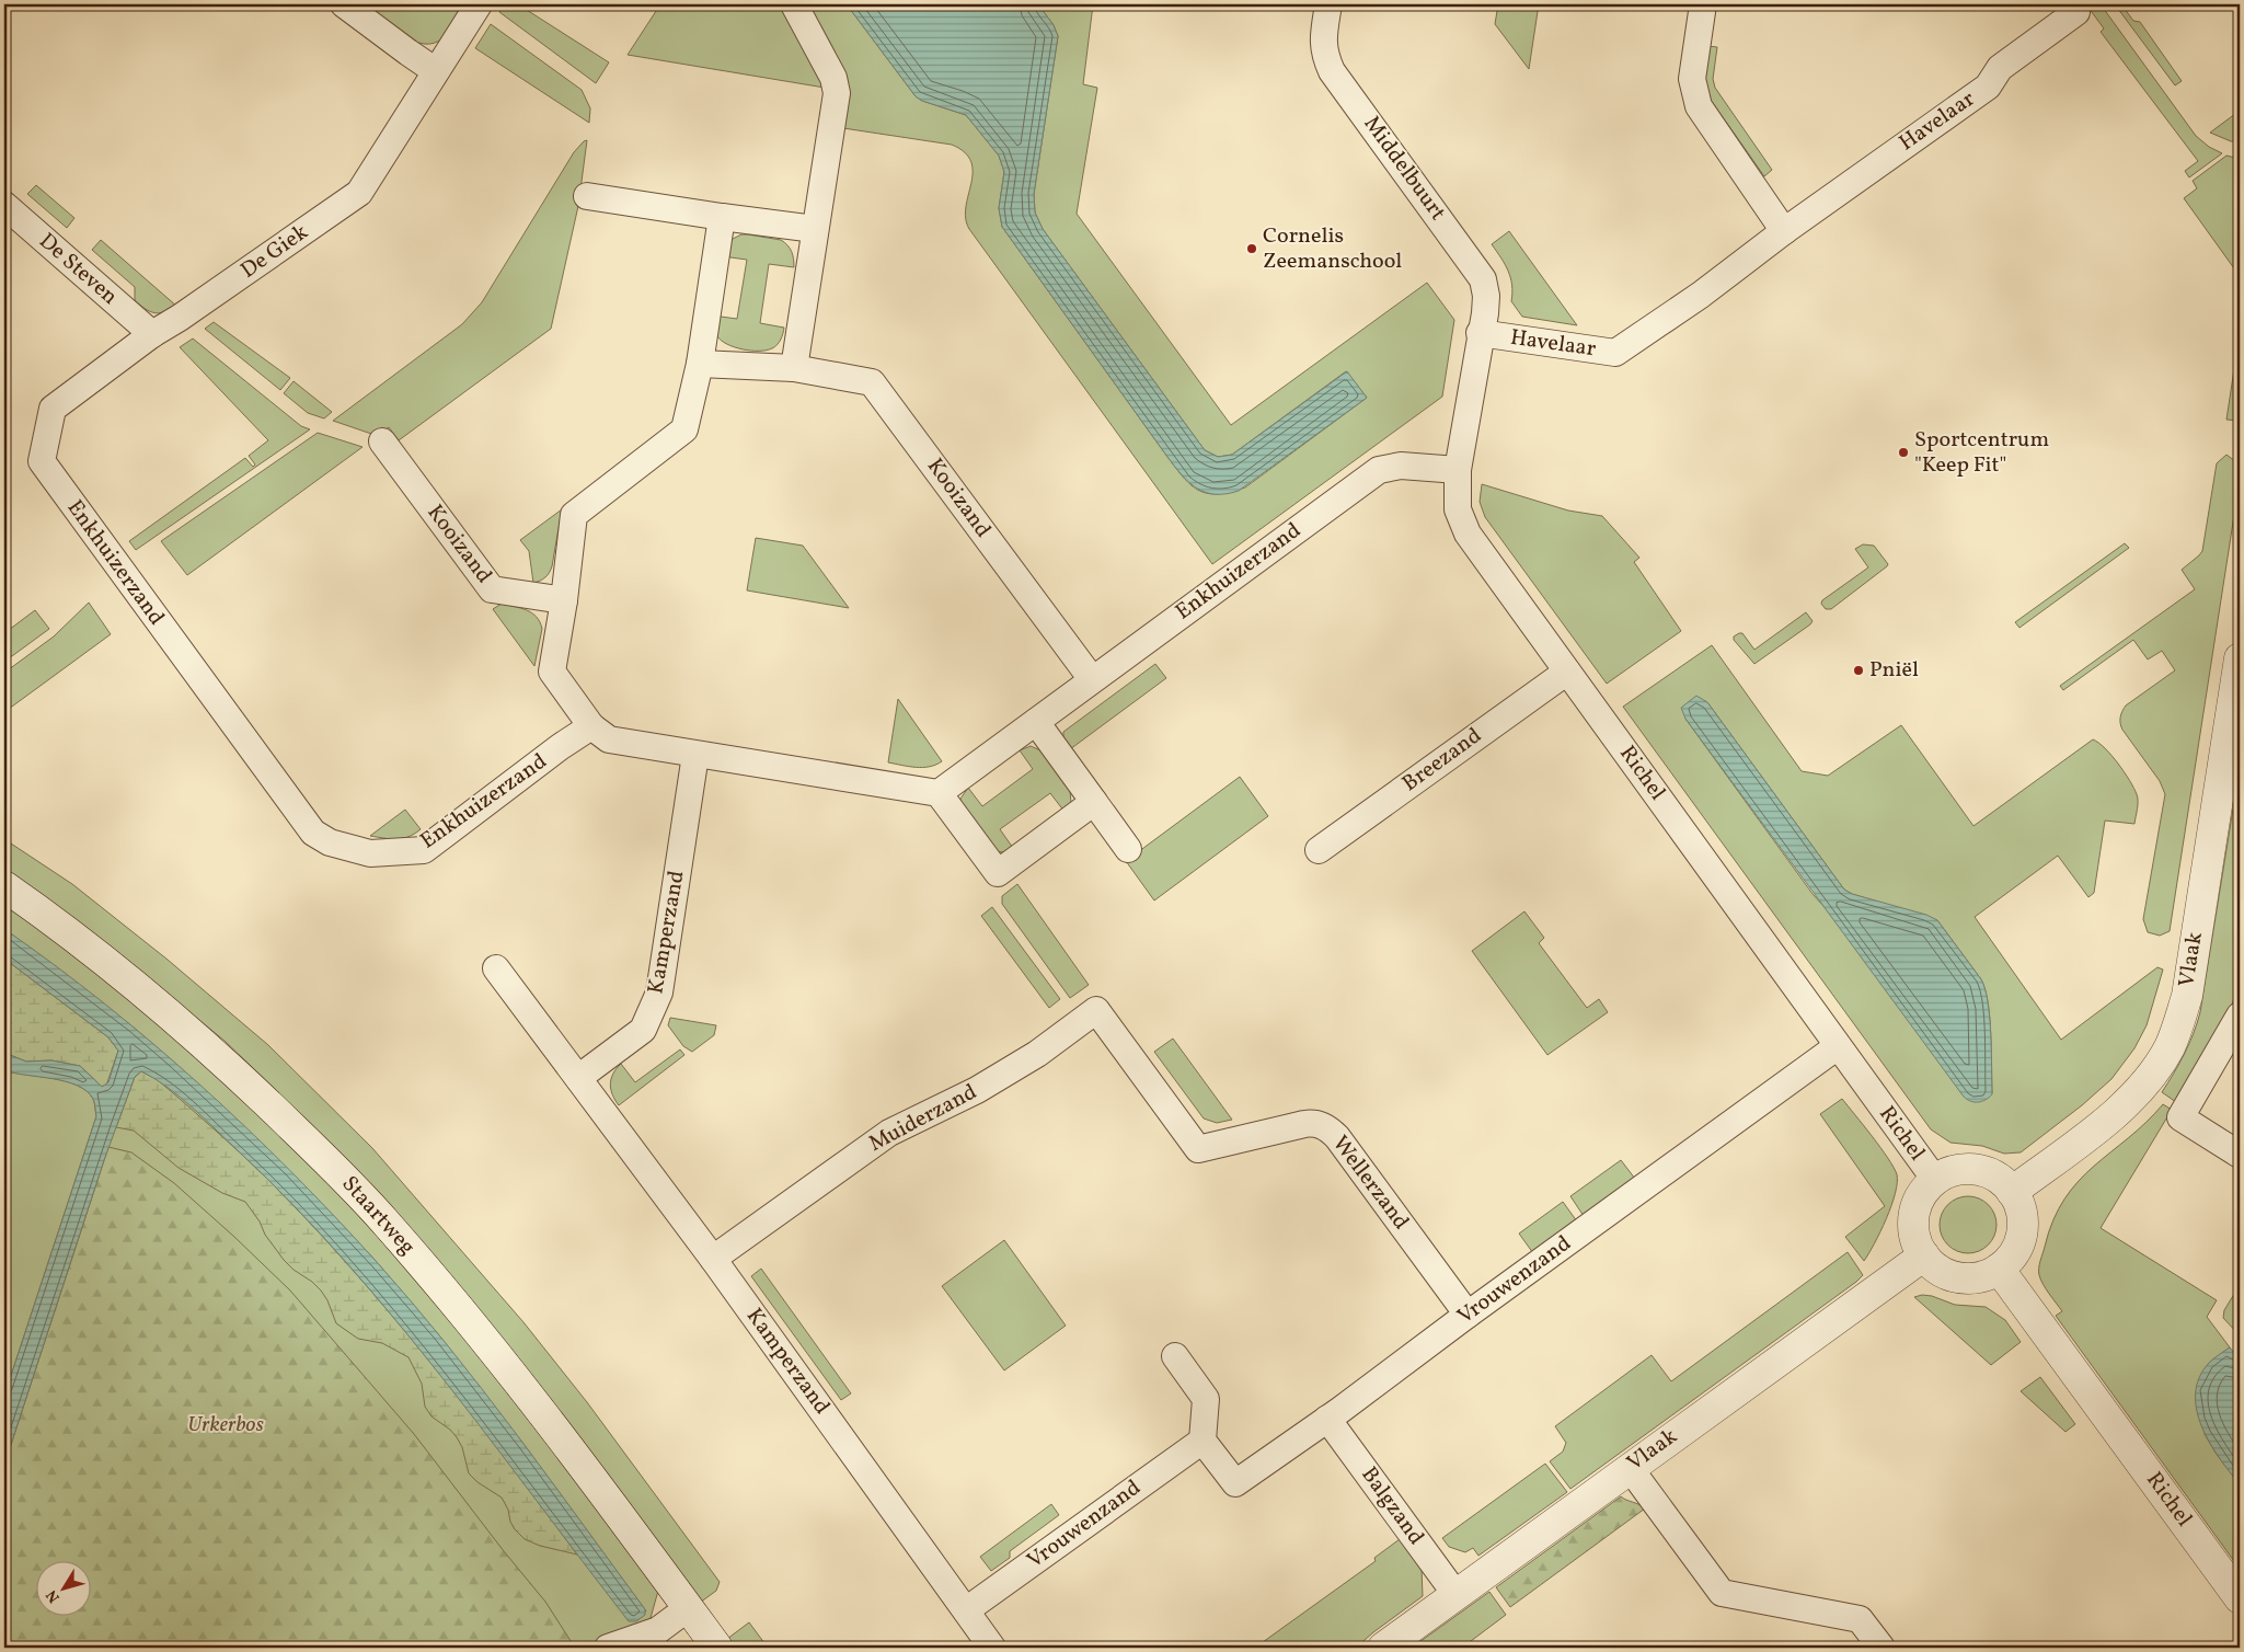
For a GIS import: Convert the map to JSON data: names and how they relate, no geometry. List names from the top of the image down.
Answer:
{
  "streets": {
    "street": [
      "Havelaar",
      "Middelbuurt",
      "De Giek",
      "De Steven",
      "Kooizand",
      "Enkhuizerzand",
      "Breezand",
      "Richel",
      "Kamperzand",
      "Vlaak",
      "Muiderzand",
      "Wellerzand",
      "Staartweg",
      "Vrouwenzand",
      "Balgzand"
    ]
  },
  "crossings": [
    ["Havelaar", "Middelbuurt"],
    ["Havelaar", "Richel"],
    ["Middelbuurt", "Richel"],
    ["De Giek", "De Steven"],
    ["De Giek", "Enkhuizerzand"],
    ["Kooizand", "Enkhuizerzand"],
    ["Enkhuizerzand", "Richel"],
    ["Breezand", "Richel"],
    ["Richel", "Vlaak"],
    ["Richel", "Vrouwenzand"],
    ["Kamperzand", "Muiderzand"],
    ["Kamperzand", "Vrouwenzand"],
    ["Vlaak", "Balgzand"],
    ["Muiderzand", "Wellerzand"],
    ["Wellerzand", "Vrouwenzand"],
    ["Vrouwenzand", "Balgzand"]
  ],
  "parks": ["Urkerbos"],
  "places": ["Cornelis Zeemanschool", "Sportcentrum \"Keep Fit\"", "Pniël"],
  "north": "bottom left"
}
